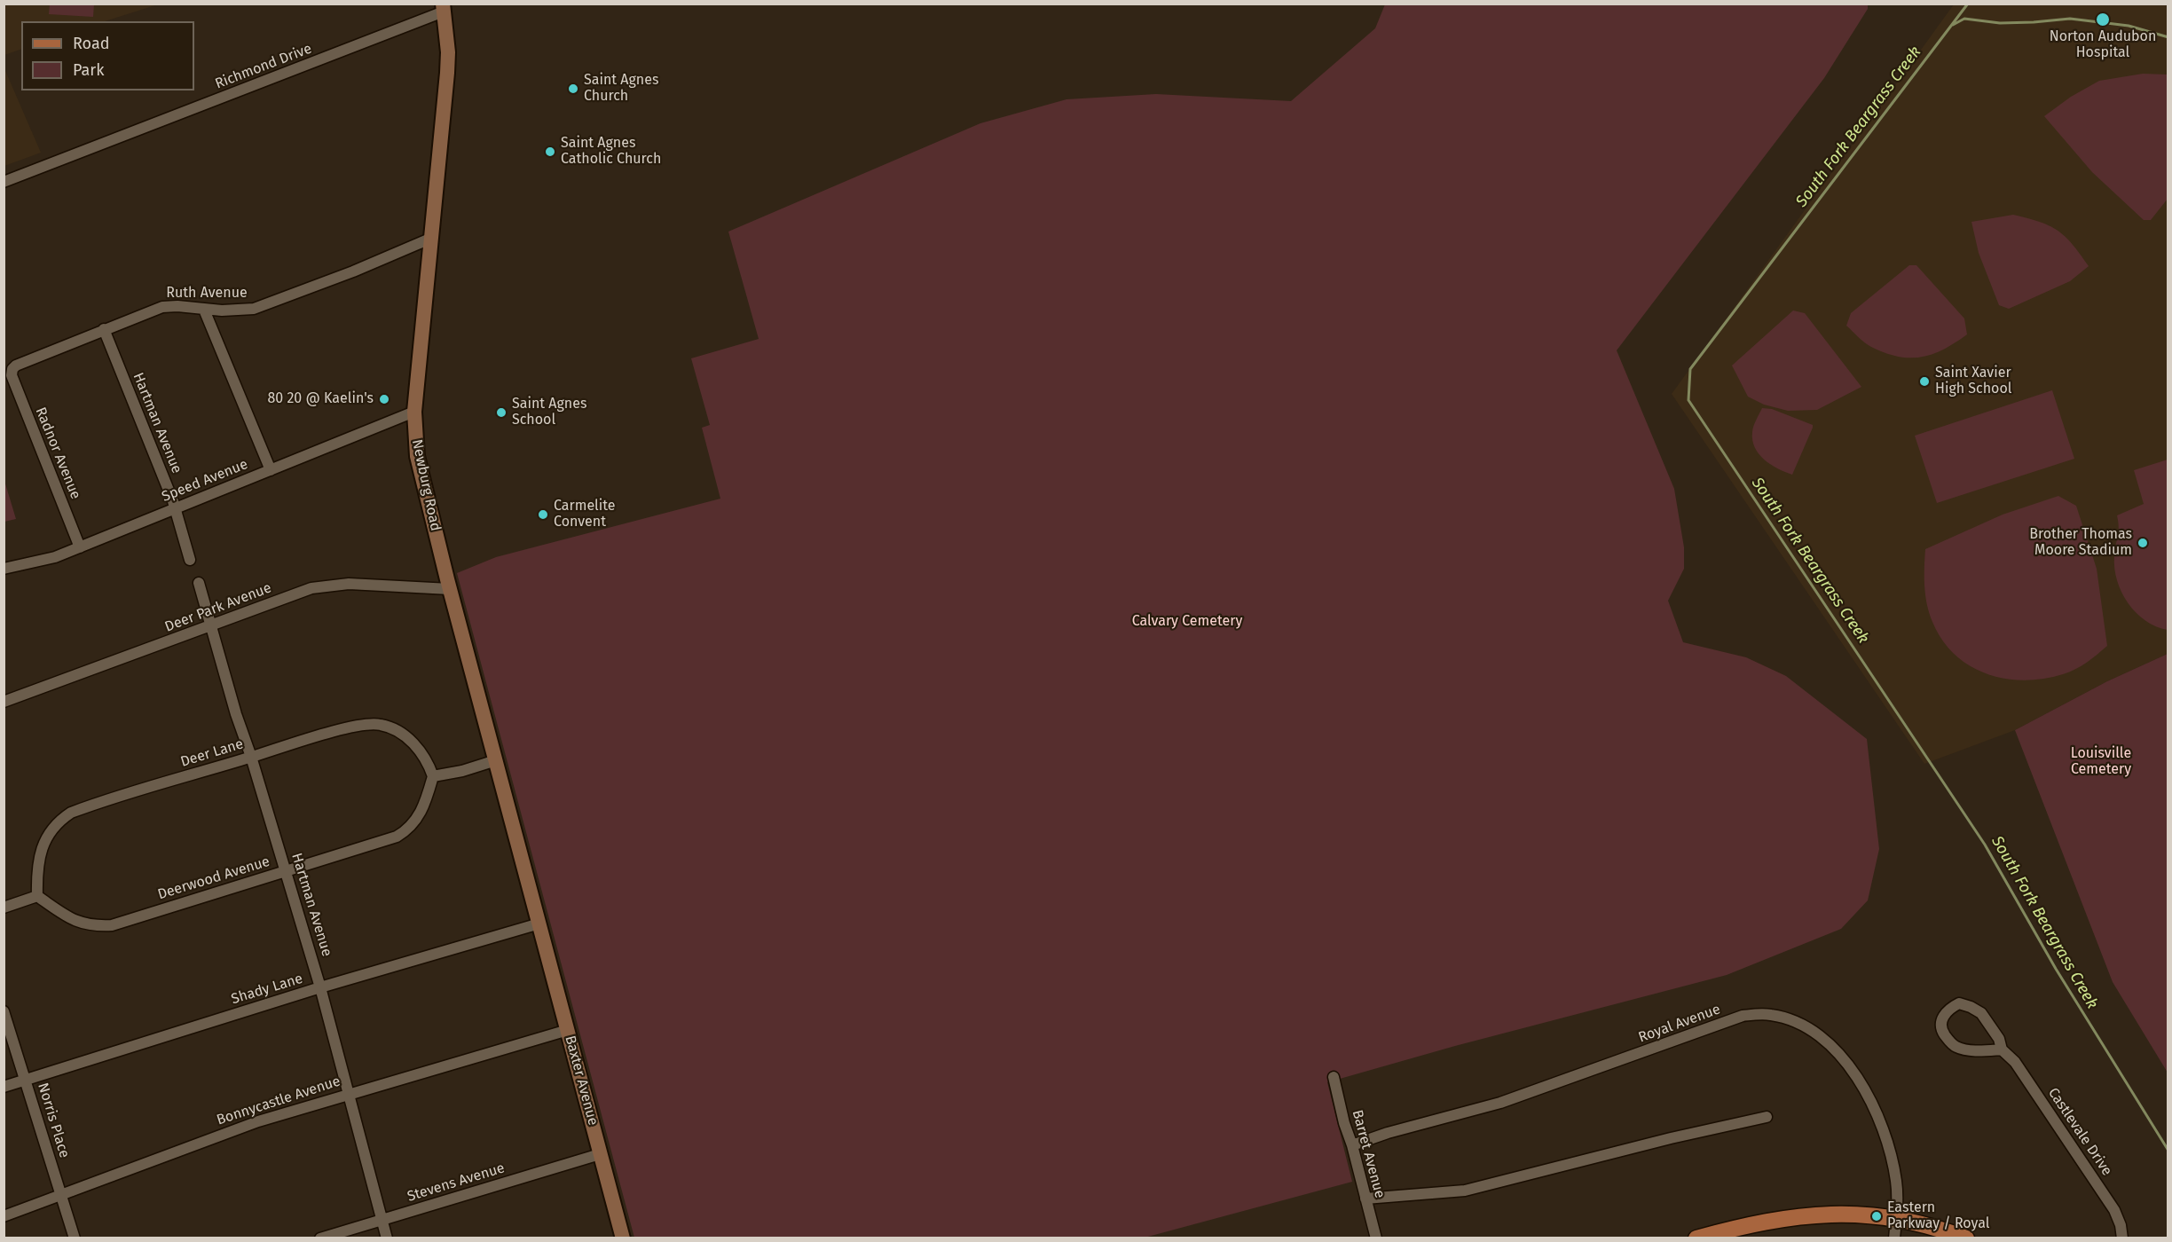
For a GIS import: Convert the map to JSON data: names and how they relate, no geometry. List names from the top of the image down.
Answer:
{
  "streets": {
    "main road": ["Newburg Road", "Baxter Avenue"],
    "street": [
      "Richmond Drive",
      "Ruth Avenue",
      "Hartman Avenue",
      "Radnor Avenue",
      "Speed Avenue",
      "Deer Park Avenue",
      "Deer Lane",
      "Deerwood Avenue",
      "Shady Lane",
      "Royal Avenue",
      "Bonnycastle Avenue",
      "Norris Place",
      "Castlevale Drive",
      "Barret Avenue",
      "Stevens Avenue"
    ]
  },
  "crossings": [
    ["Richmond Drive", "Newburg Road"],
    ["Ruth Avenue", "Hartman Avenue"],
    ["Ruth Avenue", "Radnor Avenue"],
    ["Ruth Avenue", "Newburg Road"],
    ["Hartman Avenue", "Speed Avenue"],
    ["Hartman Avenue", "Deer Park Avenue"],
    ["Hartman Avenue", "Deer Lane"],
    ["Hartman Avenue", "Deerwood Avenue"],
    ["Hartman Avenue", "Shady Lane"],
    ["Hartman Avenue", "Bonnycastle Avenue"],
    ["Hartman Avenue", "Stevens Avenue"],
    ["Radnor Avenue", "Speed Avenue"],
    ["Speed Avenue", "Newburg Road"],
    ["Newburg Road", "Deer Park Avenue"],
    ["Newburg Road", "Shady Lane"],
    ["Newburg Road", "Baxter Avenue"],
    ["Deer Lane", "Deerwood Avenue"],
    ["Shady Lane", "Baxter Avenue"],
    ["Shady Lane", "Norris Place"],
    ["Royal Avenue", "Barret Avenue"],
    ["Baxter Avenue", "Bonnycastle Avenue"],
    ["Baxter Avenue", "Stevens Avenue"],
    ["Bonnycastle Avenue", "Norris Place"]
  ],
  "water": ["South Fork Beargrass Creek"],
  "parks": ["Calvary Cemetery", "Louisville Cemetery"],
  "places": [
    "Norton Audubon Hospital",
    "Saint Agnes Church",
    "Saint Agnes Catholic Church",
    "Saint Xavier High School",
    "80 20 @ Kaelin's",
    "Saint Agnes School",
    "Carmelite Convent",
    "Brother Thomas Moore Stadium",
    "Eastern Parkway / Royal"
  ],
  "legend": ["Road", "Park"]
}
